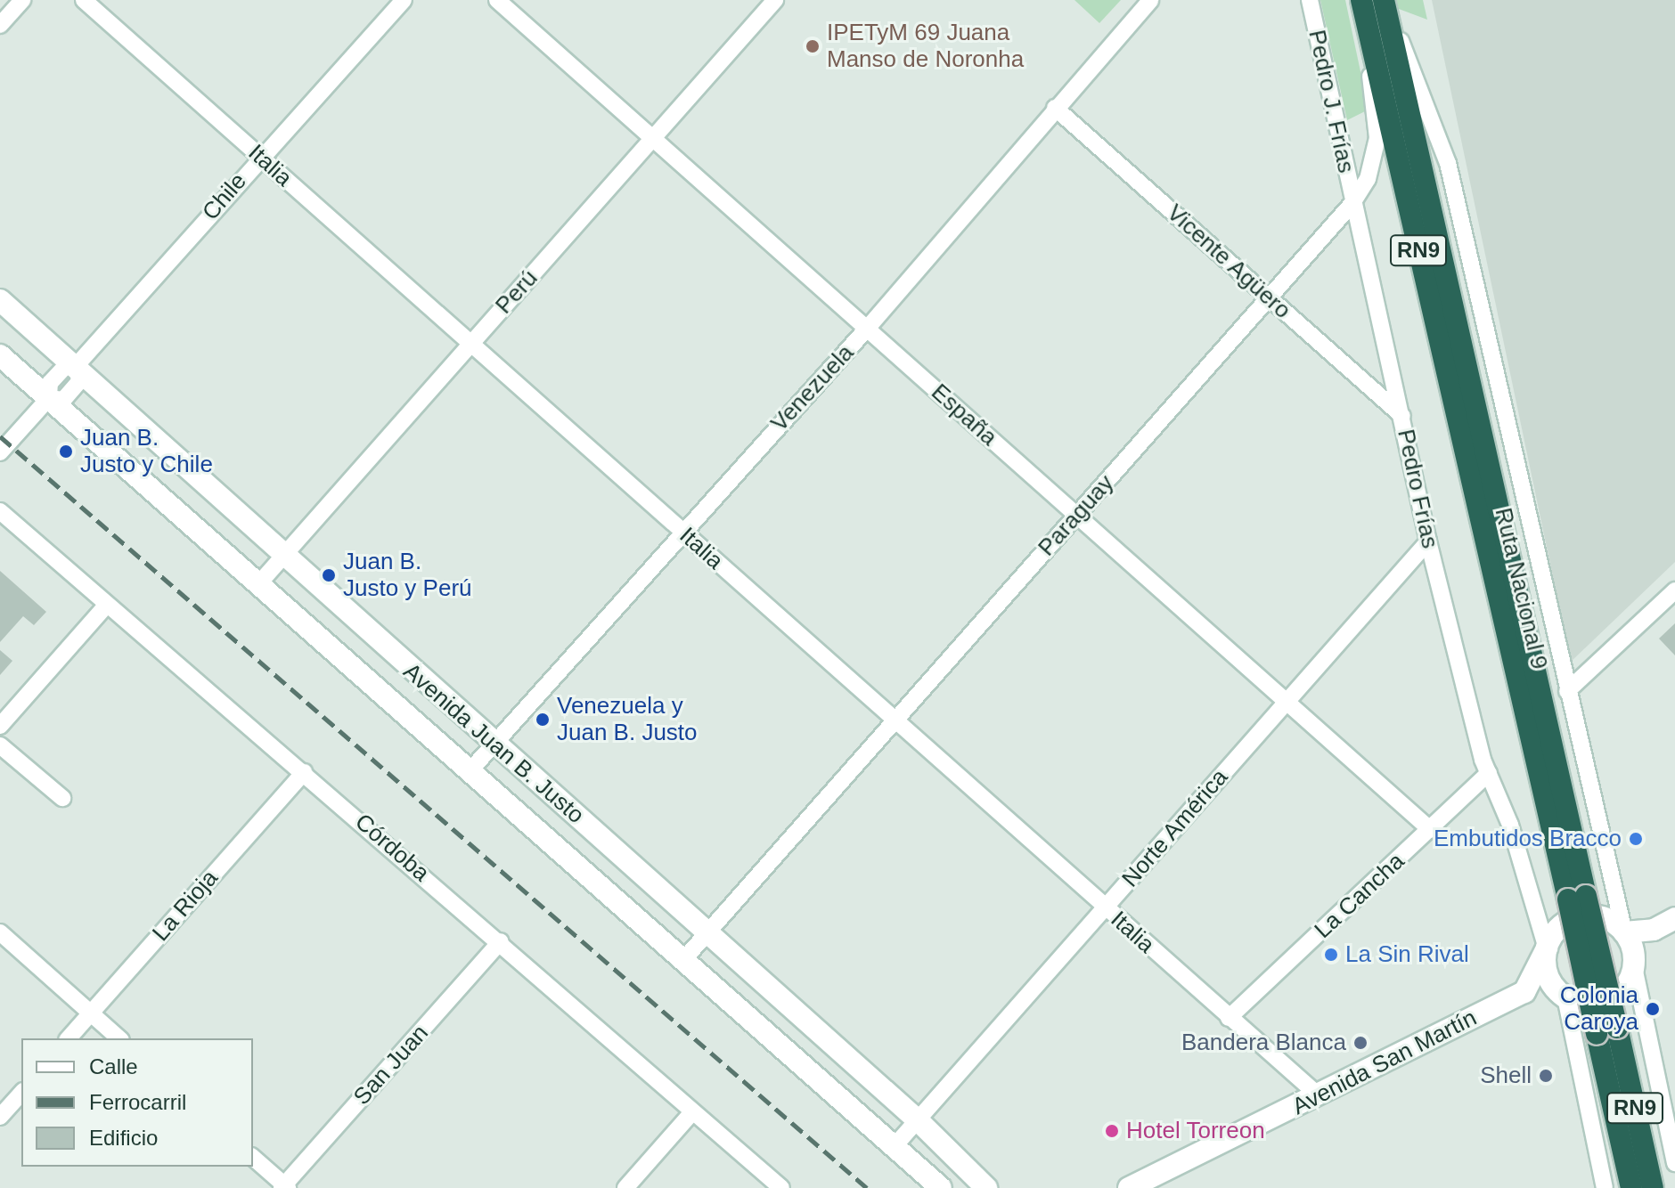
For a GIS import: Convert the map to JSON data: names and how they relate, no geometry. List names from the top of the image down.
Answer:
{
  "streets": {
    "highway": ["RN9", "Ruta Nacional 9"],
    "main road": ["Avenida Juan B. Justo", "Avenida San Martín"],
    "street": [
      "Pedro J. Frías",
      "Italia",
      "Chile",
      "Vicente Agüero",
      "Perú",
      "Venezuela",
      "España",
      "Pedro Frías",
      "Paraguay",
      "Norte América",
      "Córdoba",
      "La Cancha",
      "La Rioja",
      "San Juan"
    ]
  },
  "crossings": [
    ["Pedro J. Frías", "Pedro Frías"],
    ["Pedro J. Frías", "Paraguay"],
    ["Italia", "Chile"],
    ["Italia", "Perú"],
    ["Italia", "Venezuela"],
    ["Italia", "Paraguay"],
    ["Italia", "Norte América"],
    ["Italia", "La Cancha"],
    ["Italia", "Avenida San Martín"],
    ["Chile", "Avenida Juan B. Justo"],
    ["Vicente Agüero", "Venezuela"],
    ["Vicente Agüero", "Pedro Frías"],
    ["Vicente Agüero", "Paraguay"],
    ["Perú", "España"],
    ["Perú", "Avenida Juan B. Justo"],
    ["Venezuela", "España"],
    ["Venezuela", "Avenida Juan B. Justo"],
    ["España", "Paraguay"],
    ["España", "Norte América"],
    ["España", "La Cancha"],
    ["Pedro Frías", "Paraguay"],
    ["Pedro Frías", "Norte América"],
    ["Pedro Frías", "La Cancha"],
    ["Paraguay", "Ruta Nacional 9"],
    ["Paraguay", "Avenida Juan B. Justo"],
    ["Avenida Juan B. Justo", "Norte América"],
    ["Córdoba", "La Rioja"],
    ["Córdoba", "San Juan"]
  ],
  "places": [
    "IPETyM 69 Juana Manso de Noronha",
    "Juan B. Justo y Chile",
    "Juan B. Justo y Perú",
    "Venezuela y Juan B. Justo",
    "Embutidos Bracco",
    "La Sin Rival",
    "Colonia Caroya",
    "Bandera Blanca",
    "Shell",
    "Hotel Torreon"
  ],
  "legend": ["Calle", "Ferrocarril", "Edificio"]
}
